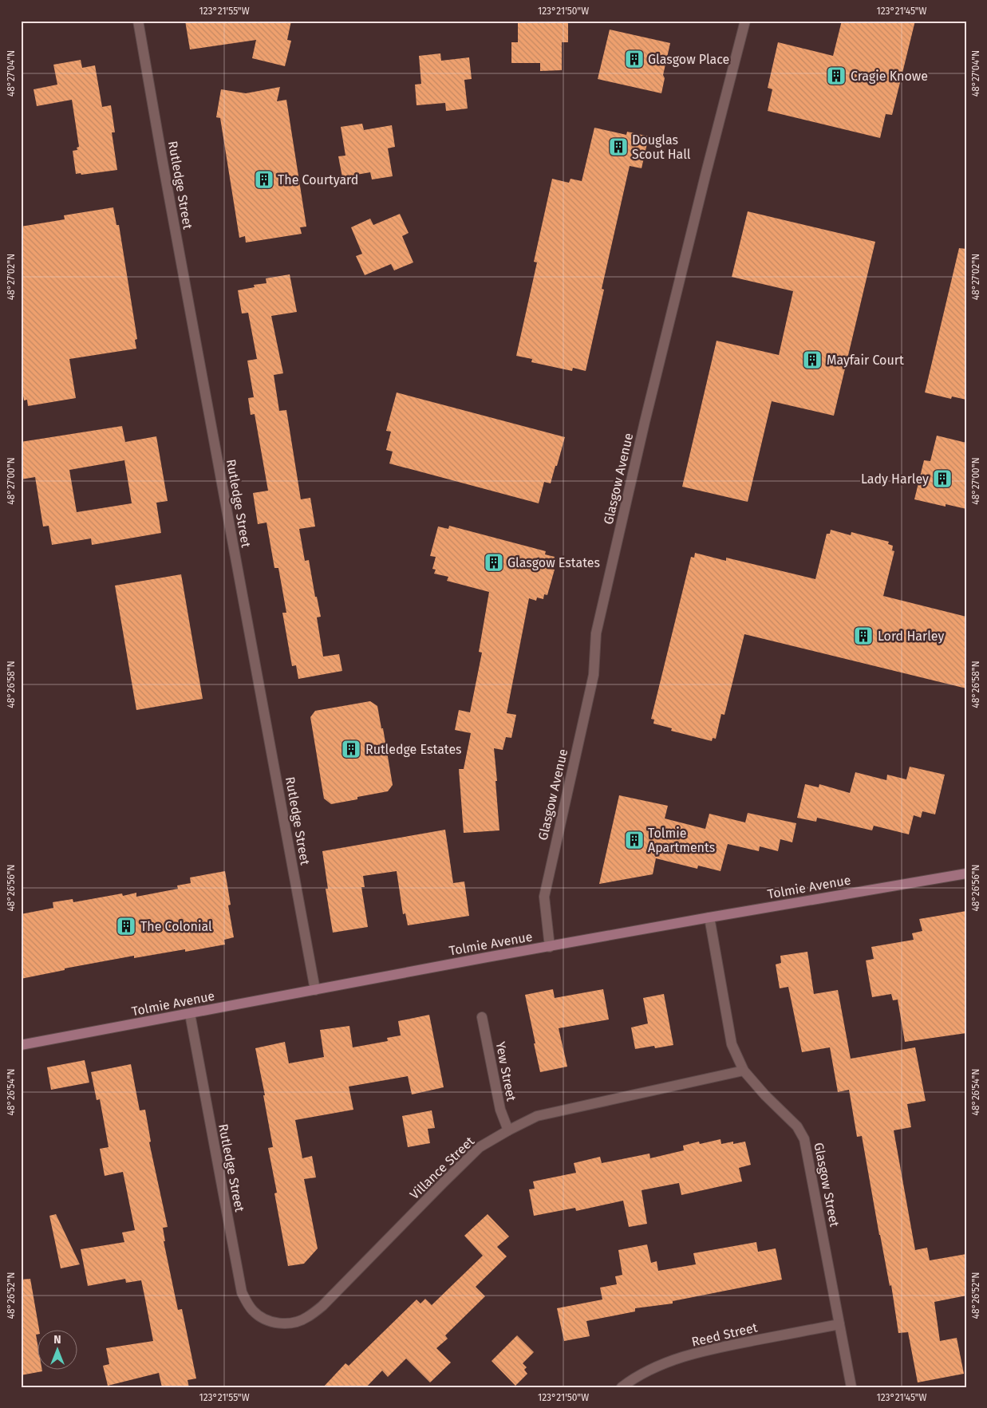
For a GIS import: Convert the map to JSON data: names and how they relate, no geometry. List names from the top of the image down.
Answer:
{
  "streets": {
    "street": [
      "Rutledge Street",
      "Glasgow Avenue",
      "Tolmie Avenue",
      "Yew Street",
      "Villance Street",
      "Glasgow Street",
      "Reed Street"
    ]
  },
  "crossings": [
    ["Rutledge Street", "Tolmie Avenue"],
    ["Rutledge Street", "Villance Street"],
    ["Glasgow Avenue", "Tolmie Avenue"],
    ["Tolmie Avenue", "Glasgow Street"],
    ["Yew Street", "Villance Street"],
    ["Villance Street", "Glasgow Street"],
    ["Glasgow Street", "Reed Street"]
  ],
  "places": {
    "building": [
      "Glasgow Place",
      "Cragie Knowe",
      "Douglas Scout Hall",
      "The Courtyard",
      "Mayfair Court",
      "Lady Harley",
      "Glasgow Estates",
      "Lord Harley",
      "Rutledge Estates",
      "Tolmie Apartments",
      "The Colonial"
    ]
  },
  "north": "top",
  "coordinates": [
    "123°21'55\"W",
    "123°21'50\"W",
    "123°21'45\"W",
    "48°27'04\"N",
    "48°27'02\"N",
    "48°27'00\"N",
    "48°26'58\"N",
    "48°26'56\"N",
    "48°26'54\"N",
    "48°26'52\"N"
  ]
}
